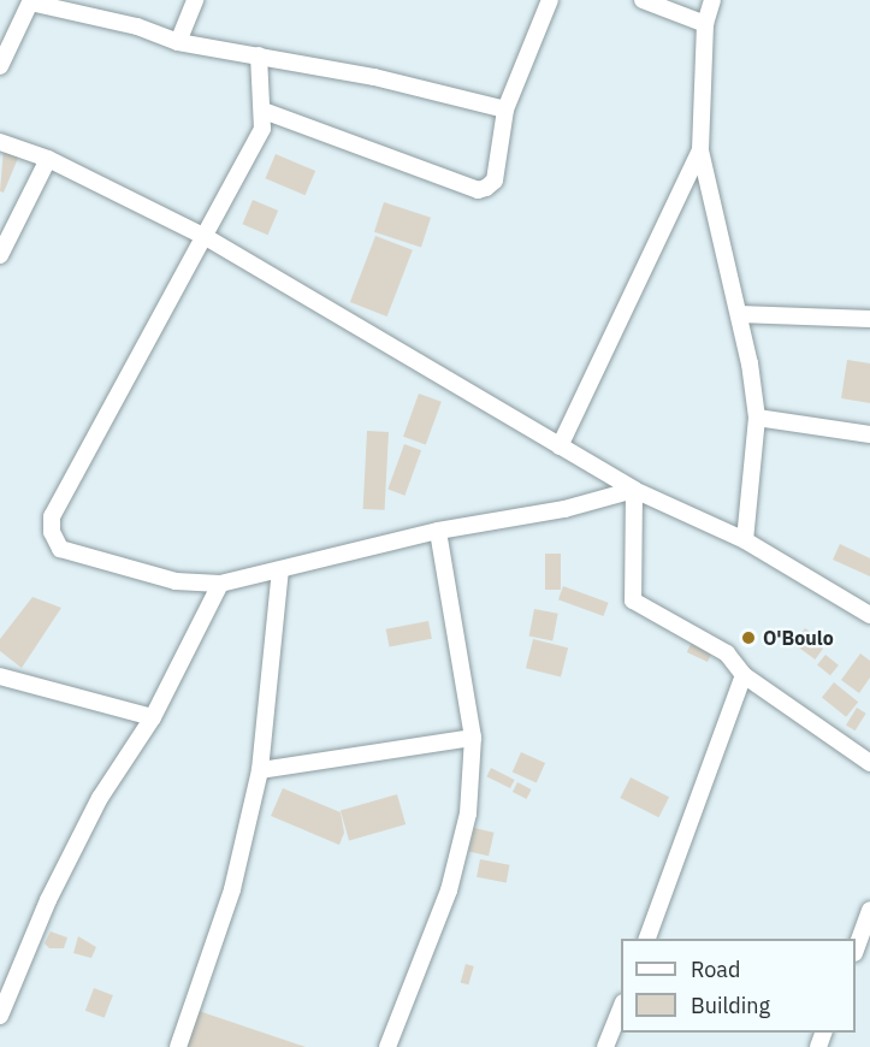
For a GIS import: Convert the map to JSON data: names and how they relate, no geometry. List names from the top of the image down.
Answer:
{
  "places": ["O'Boulo"],
  "legend": ["Road", "Building"]
}
